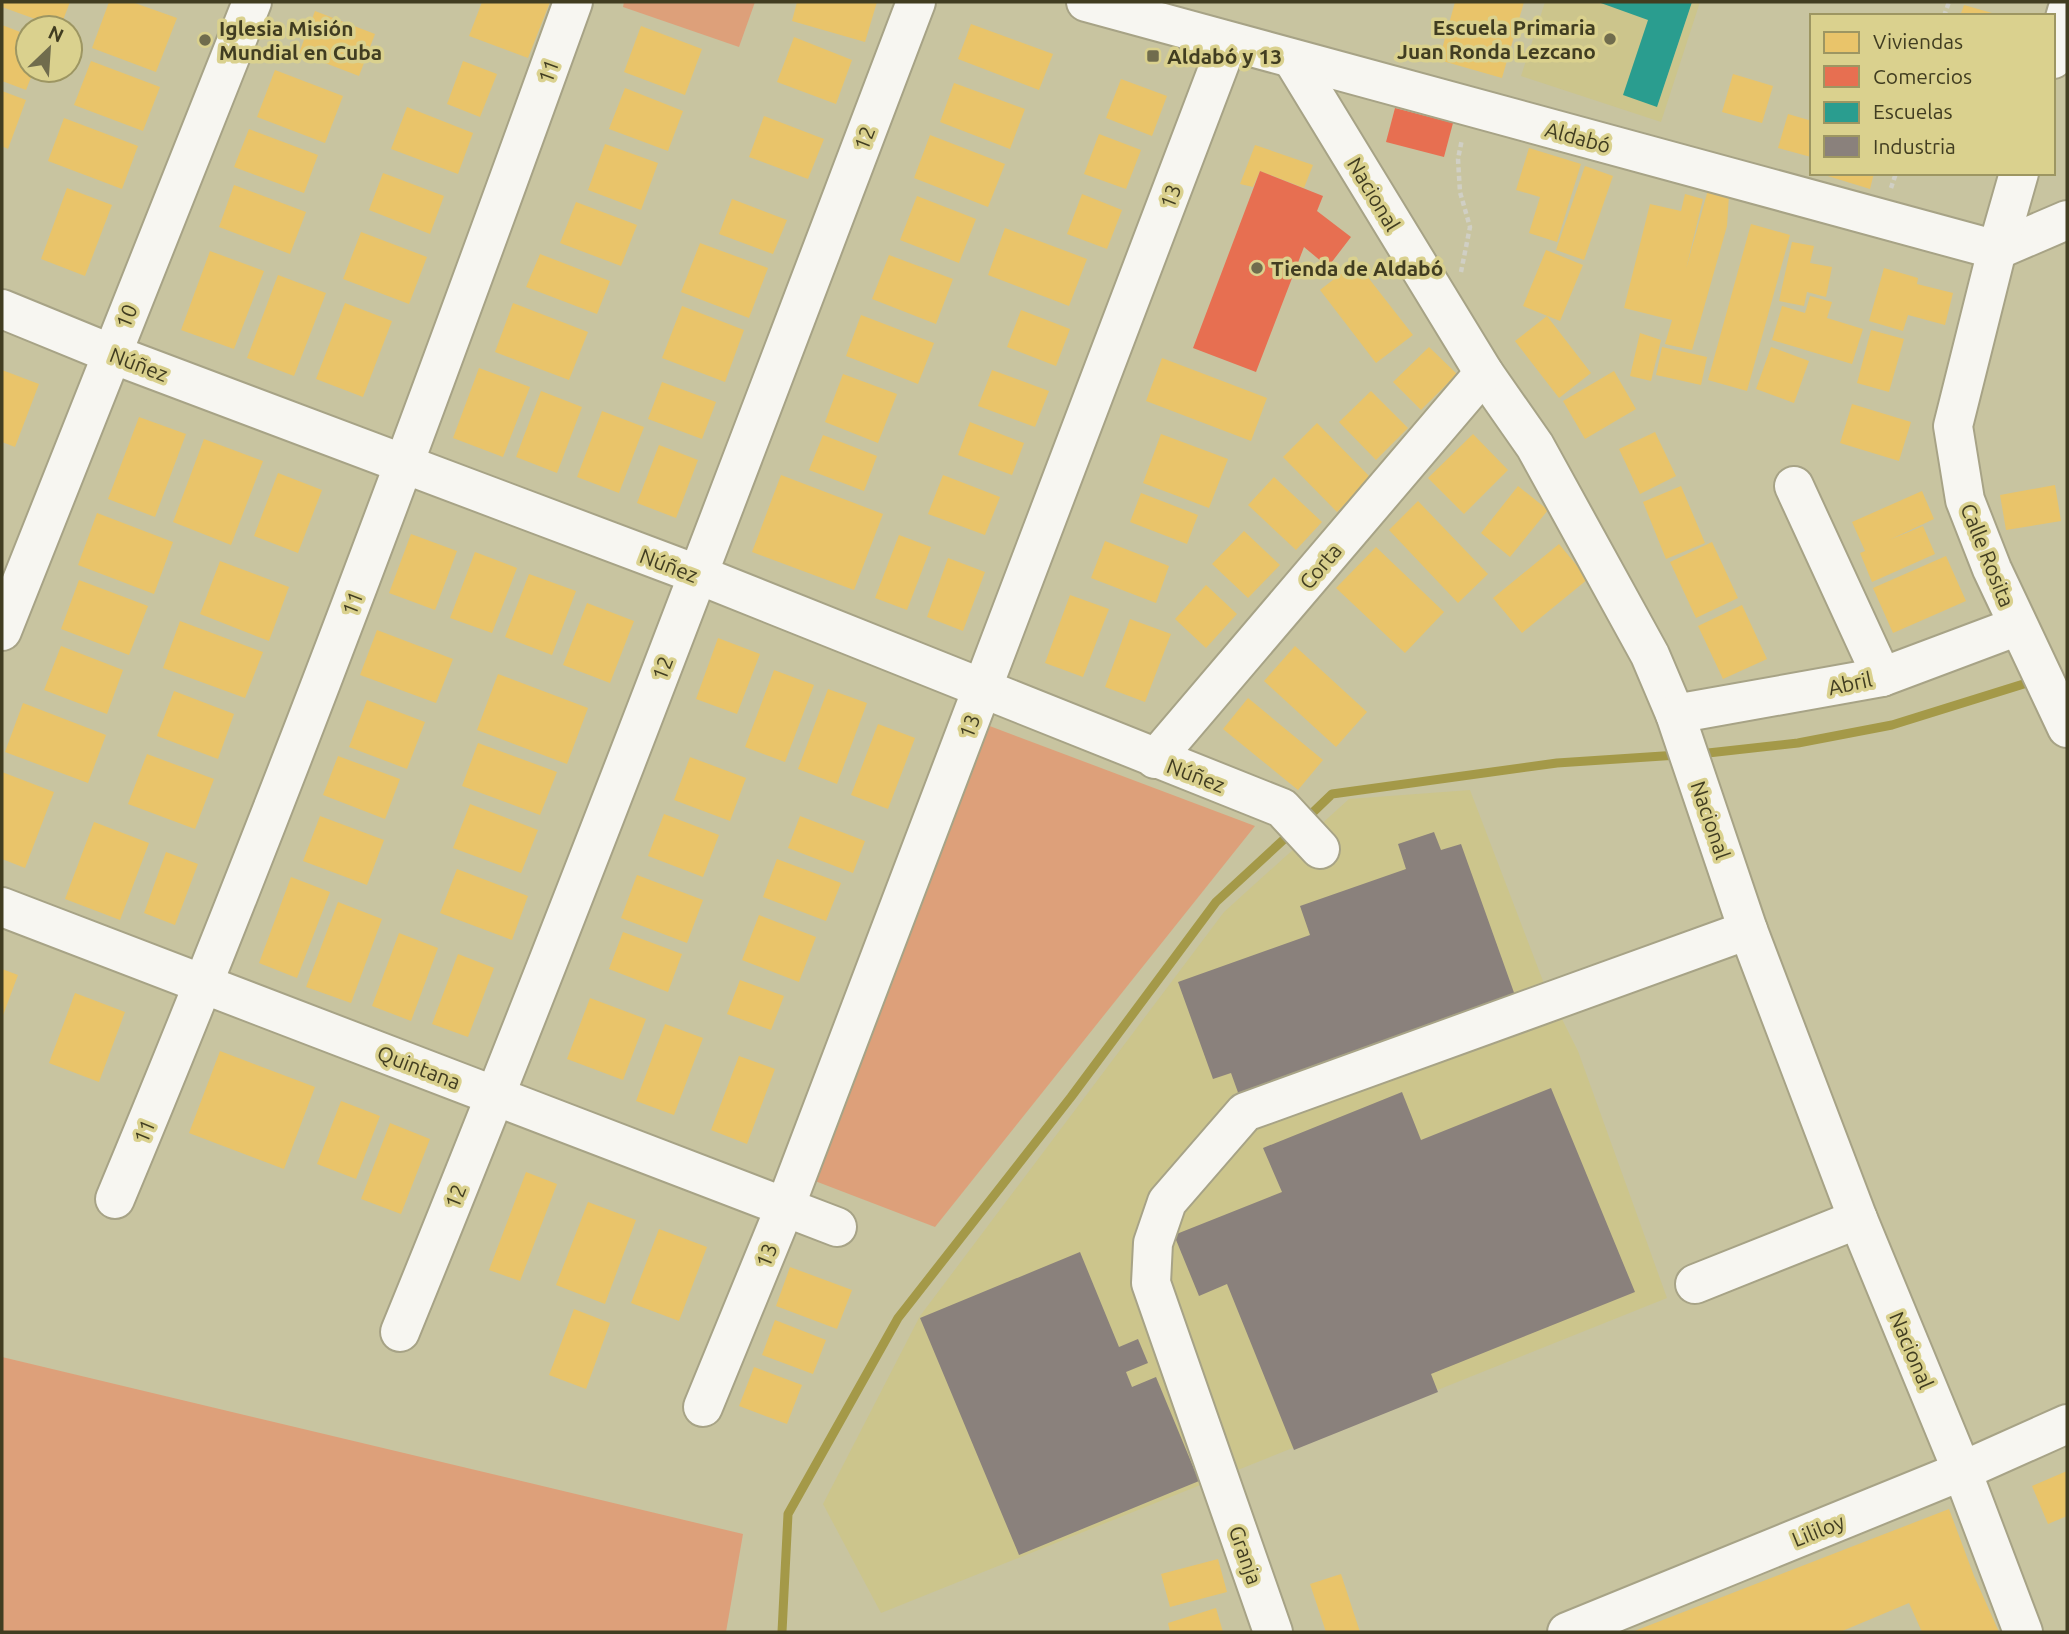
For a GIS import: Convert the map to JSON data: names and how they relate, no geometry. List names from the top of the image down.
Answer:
{
  "streets": {
    "street": [
      "11",
      "Aldabó",
      "12",
      "Nacional",
      "13",
      "10",
      "Núñez",
      "Calle Rosita",
      "Corta",
      "Abril",
      "Quintana",
      "Lililoy",
      "Granja"
    ]
  },
  "crossings": [
    ["11", "Núñez"],
    ["11", "Quintana"],
    ["Aldabó", "Nacional"],
    ["Aldabó", "13"],
    ["Aldabó", "Calle Rosita"],
    ["12", "Núñez"],
    ["12", "Quintana"],
    ["Nacional", "Corta"],
    ["Nacional", "Abril"],
    ["Nacional", "Lililoy"],
    ["Nacional", "Granja"],
    ["13", "Núñez"],
    ["13", "Quintana"],
    ["10", "Núñez"],
    ["Núñez", "Corta"],
    ["Calle Rosita", "Abril"]
  ],
  "places": {
    "other": ["Escuela Primaria Juan Ronda Lezcano", "Iglesia Misión Mundial en Cuba", "Tienda de Aldabó"],
    "transit": ["Aldabó y 13"]
  },
  "legend": [
    "Viviendas",
    "Comercios",
    "Escuelas",
    "Industria"
  ],
  "north": "top right"
}
